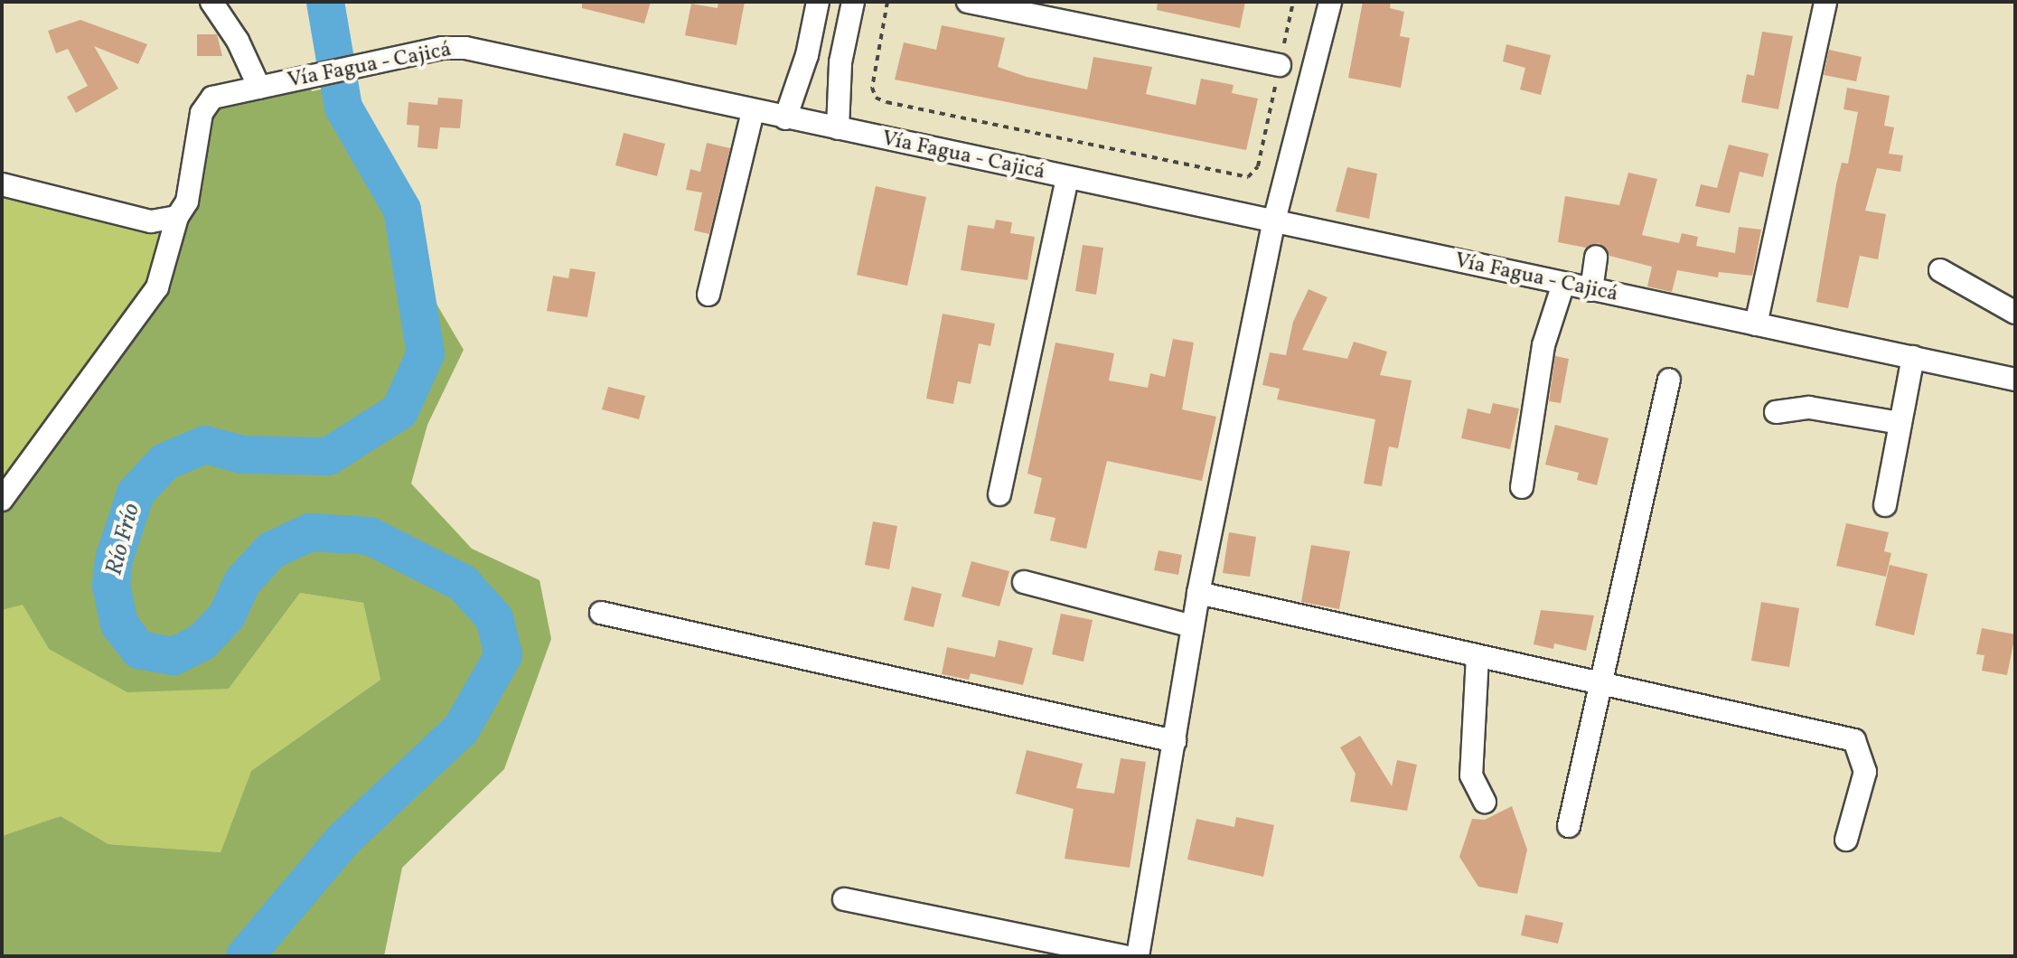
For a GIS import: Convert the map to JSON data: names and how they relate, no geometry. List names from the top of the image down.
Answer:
{
  "streets": {
    "street": ["Vía Fagua - Cajicá"]
  },
  "water": ["Río Frío"]
}
